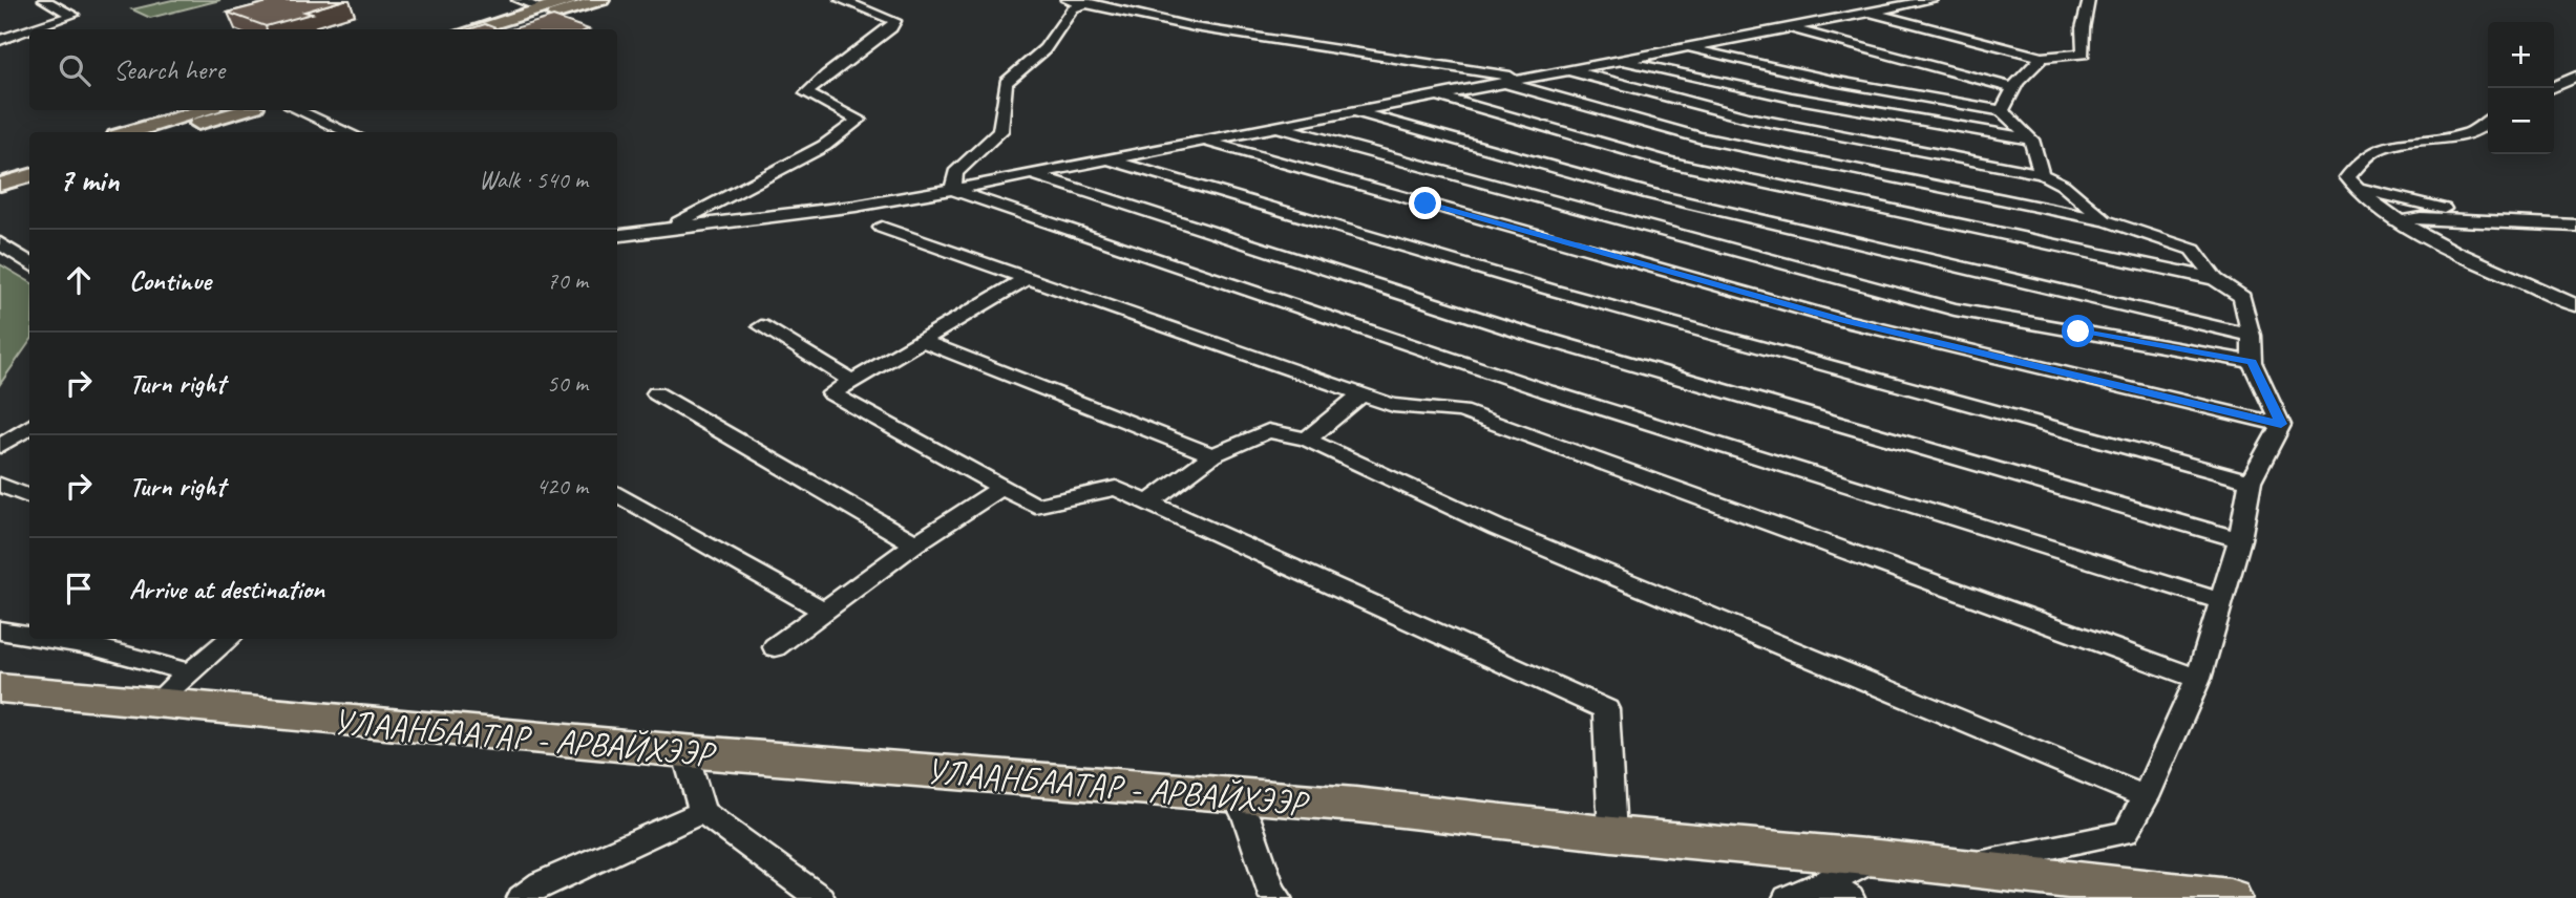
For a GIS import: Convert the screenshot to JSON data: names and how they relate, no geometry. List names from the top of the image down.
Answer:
{
  "streets": {
    "highway": ["УЛААНБААТАР - АРВАЙХЭЭР"]
  },
  "page": {
    "map_buttons": ["+", "−"],
    "search": "Search here",
    "heading": ["7 min", "Walk · 540 m"],
    "list": [
      ["Continue", "70 m"],
      ["Turn right", "50 m"],
      ["Turn right", "420 m"],
      "Arrive at destination"
    ]
  }
}
